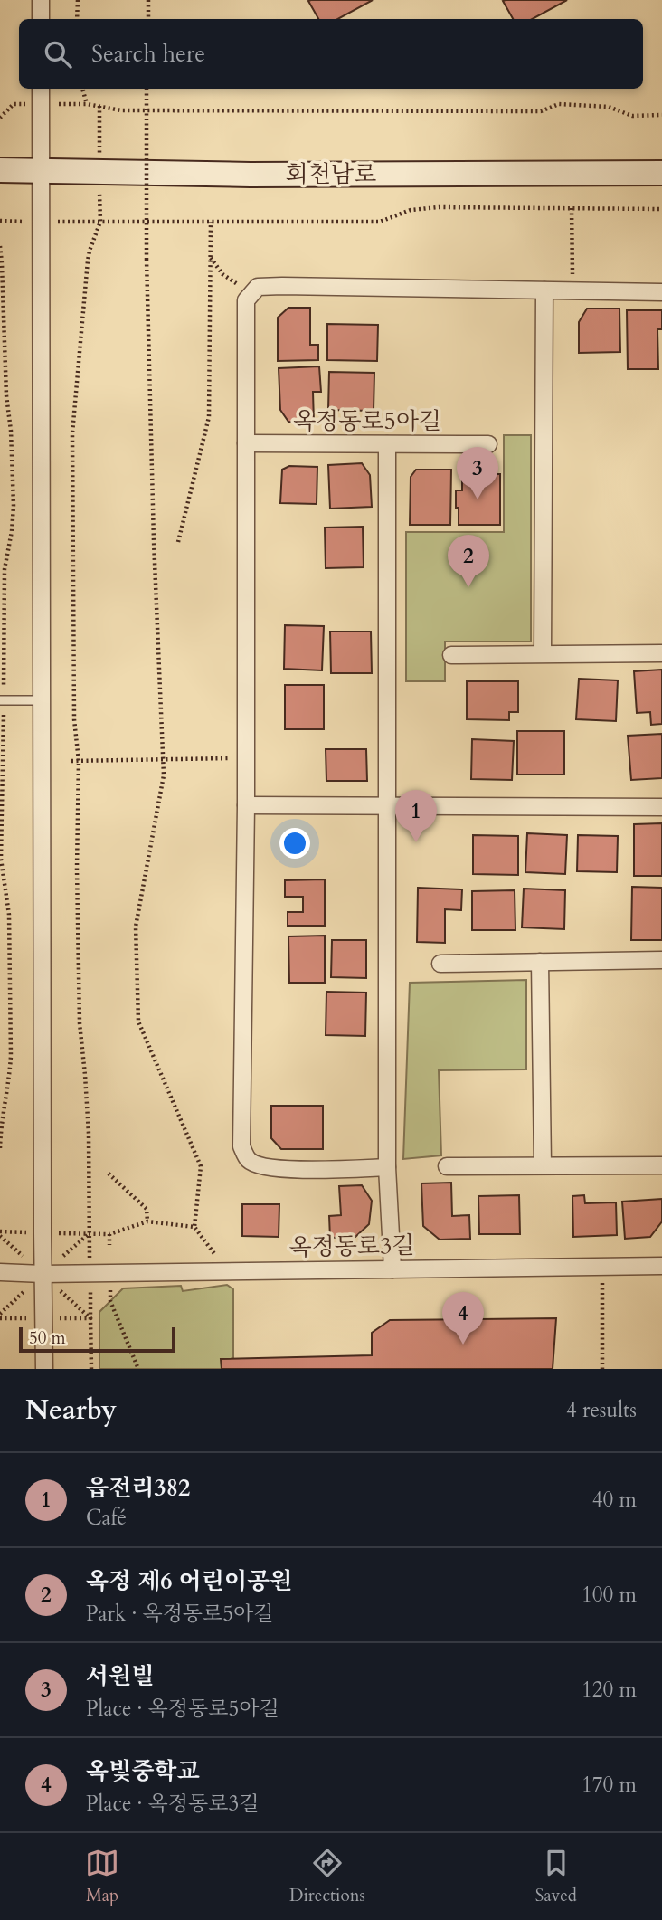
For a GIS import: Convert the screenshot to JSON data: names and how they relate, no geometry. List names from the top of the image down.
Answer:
{
  "streets": {
    "main road": ["회천남로"],
    "street": ["옥정동로5아길", "옥정동로3길"]
  },
  "scale_bar": "50 m",
  "page": {
    "search": "Search here",
    "pins": [
      "3",
      "2",
      "1",
      "4"
    ],
    "scale": "50 m",
    "heading": ["Nearby", "4 results"],
    "list": [
      {
        "mark": "1",
        "name": "읍전리382",
        "note": "Café",
        "value": "40 m"
      },
      {
        "mark": "2",
        "name": "옥정 제6 어린이공원",
        "note": "Park · 옥정동로5아길",
        "value": "100 m"
      },
      {
        "mark": "3",
        "name": "서원빌",
        "note": "Place · 옥정동로5아길",
        "value": "120 m"
      },
      {
        "mark": "4",
        "name": "옥빛중학교",
        "note": "Place · 옥정동로3길",
        "value": "170 m"
      }
    ],
    "nav": ["Map", "Directions", "Saved"]
  }
}
